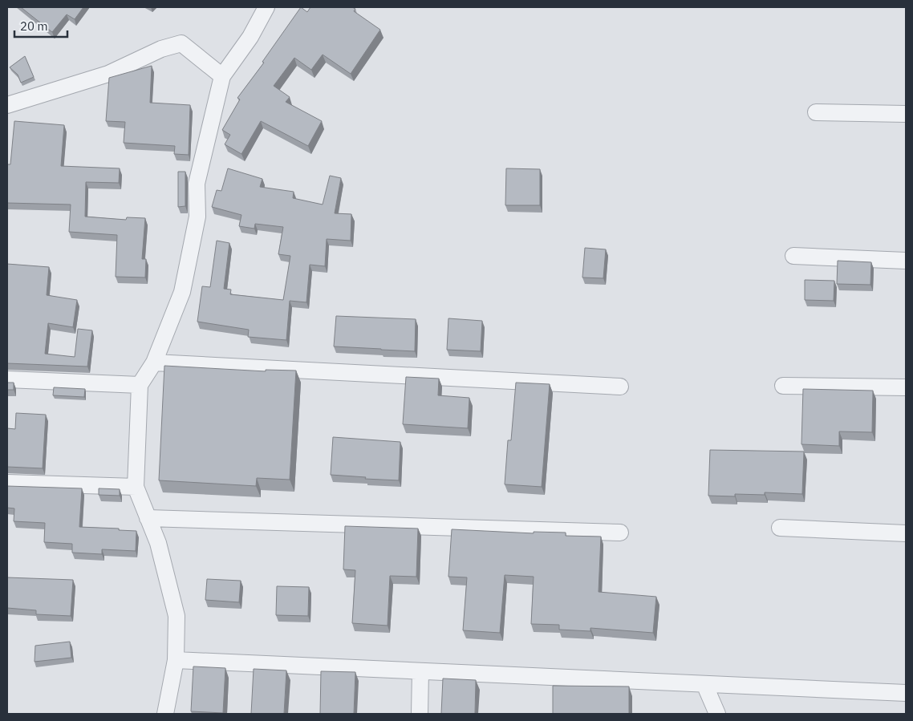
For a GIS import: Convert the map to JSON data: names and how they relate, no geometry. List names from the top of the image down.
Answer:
{
  "scale_bar": "20 m"
}
